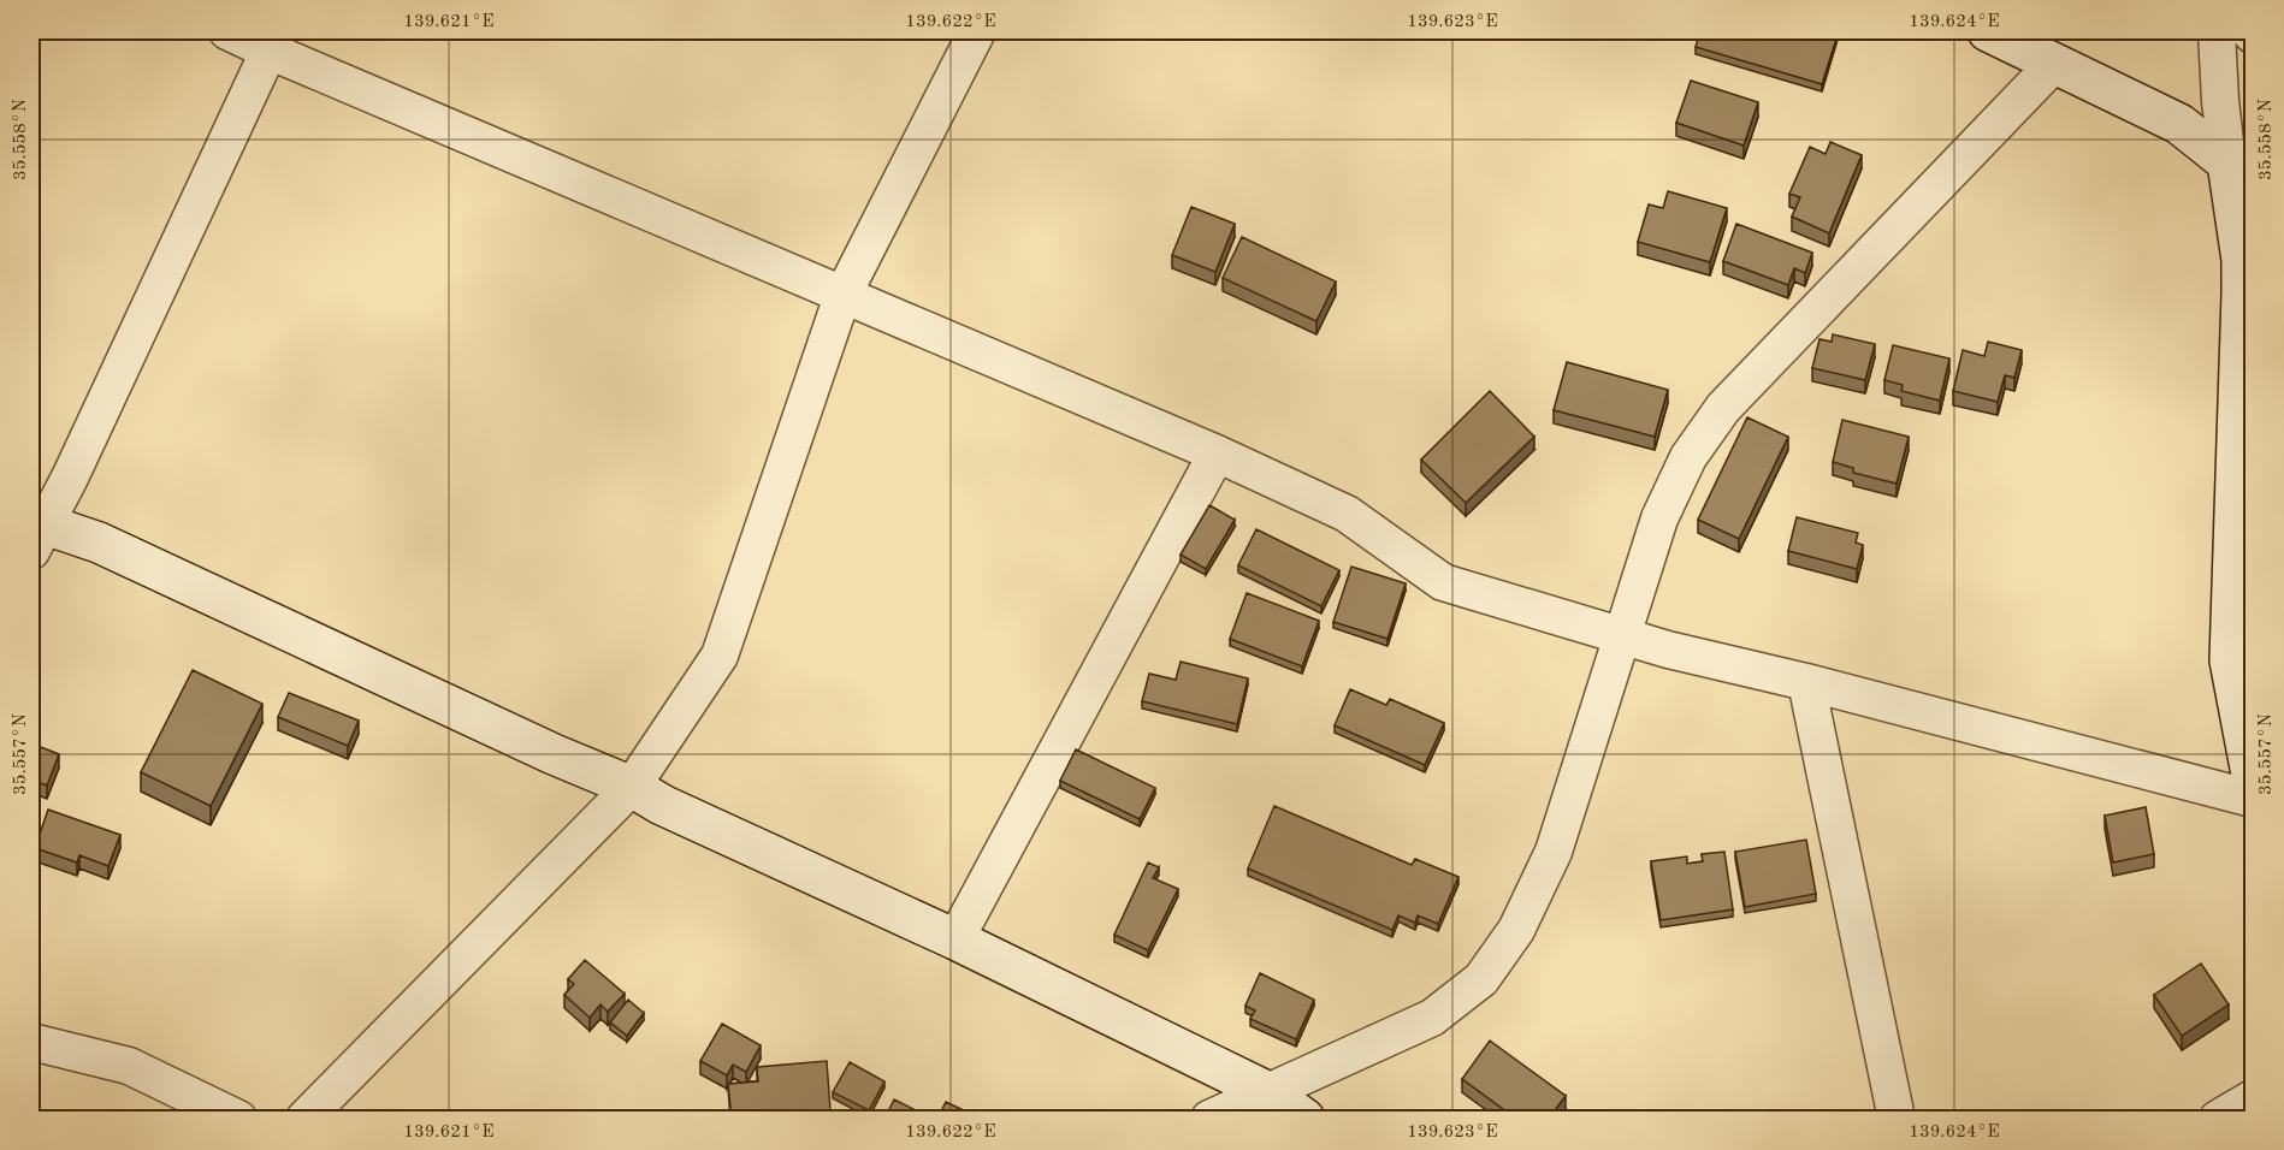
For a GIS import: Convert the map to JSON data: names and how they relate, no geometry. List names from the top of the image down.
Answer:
{
  "coordinates": [
    "139.621°E",
    "139.622°E",
    "139.623°E",
    "139.624°E",
    "35.558°N",
    "35.557°N"
  ]
}
